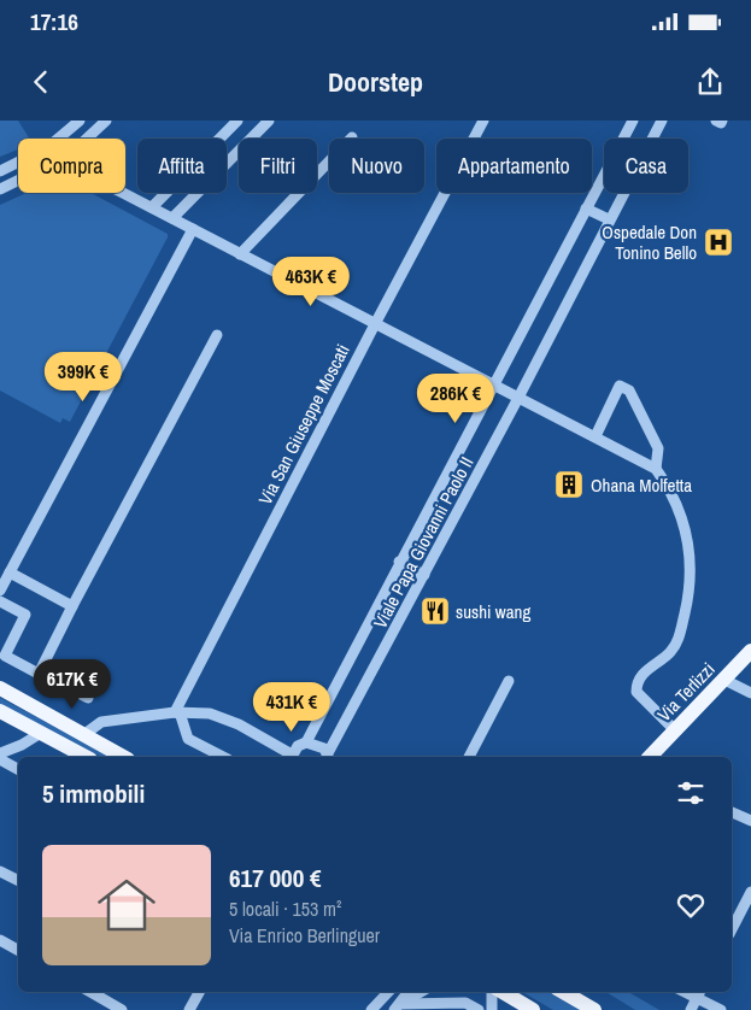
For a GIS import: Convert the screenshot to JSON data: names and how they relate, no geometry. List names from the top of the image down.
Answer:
{
  "streets": {
    "main road": ["Via Terlizzi"],
    "street": ["Via San Giuseppe Moscati", "Viale Papa Giovanni Paolo II"]
  },
  "places": {
    "hospital": ["Ospedale Don Tonino Bello"],
    "building": ["Ohana Molfetta"],
    "restaurant": ["sushi wang"]
  },
  "page": {
    "status": "17:16",
    "header": "Doorstep",
    "chip": [
      "Compra",
      "Affitta",
      "Filtri",
      "Nuovo",
      "Appartamento",
      "Casa"
    ],
    "price": [
      "463K €",
      "399K €",
      "286K €",
      "617K €",
      "431K €"
    ],
    "heading": "5 immobili",
    "list": [
      {
        "name": "617 000 €",
        "note": "5 locali · 153 m² · Via Enrico Berlinguer"
      }
    ]
  }
}
